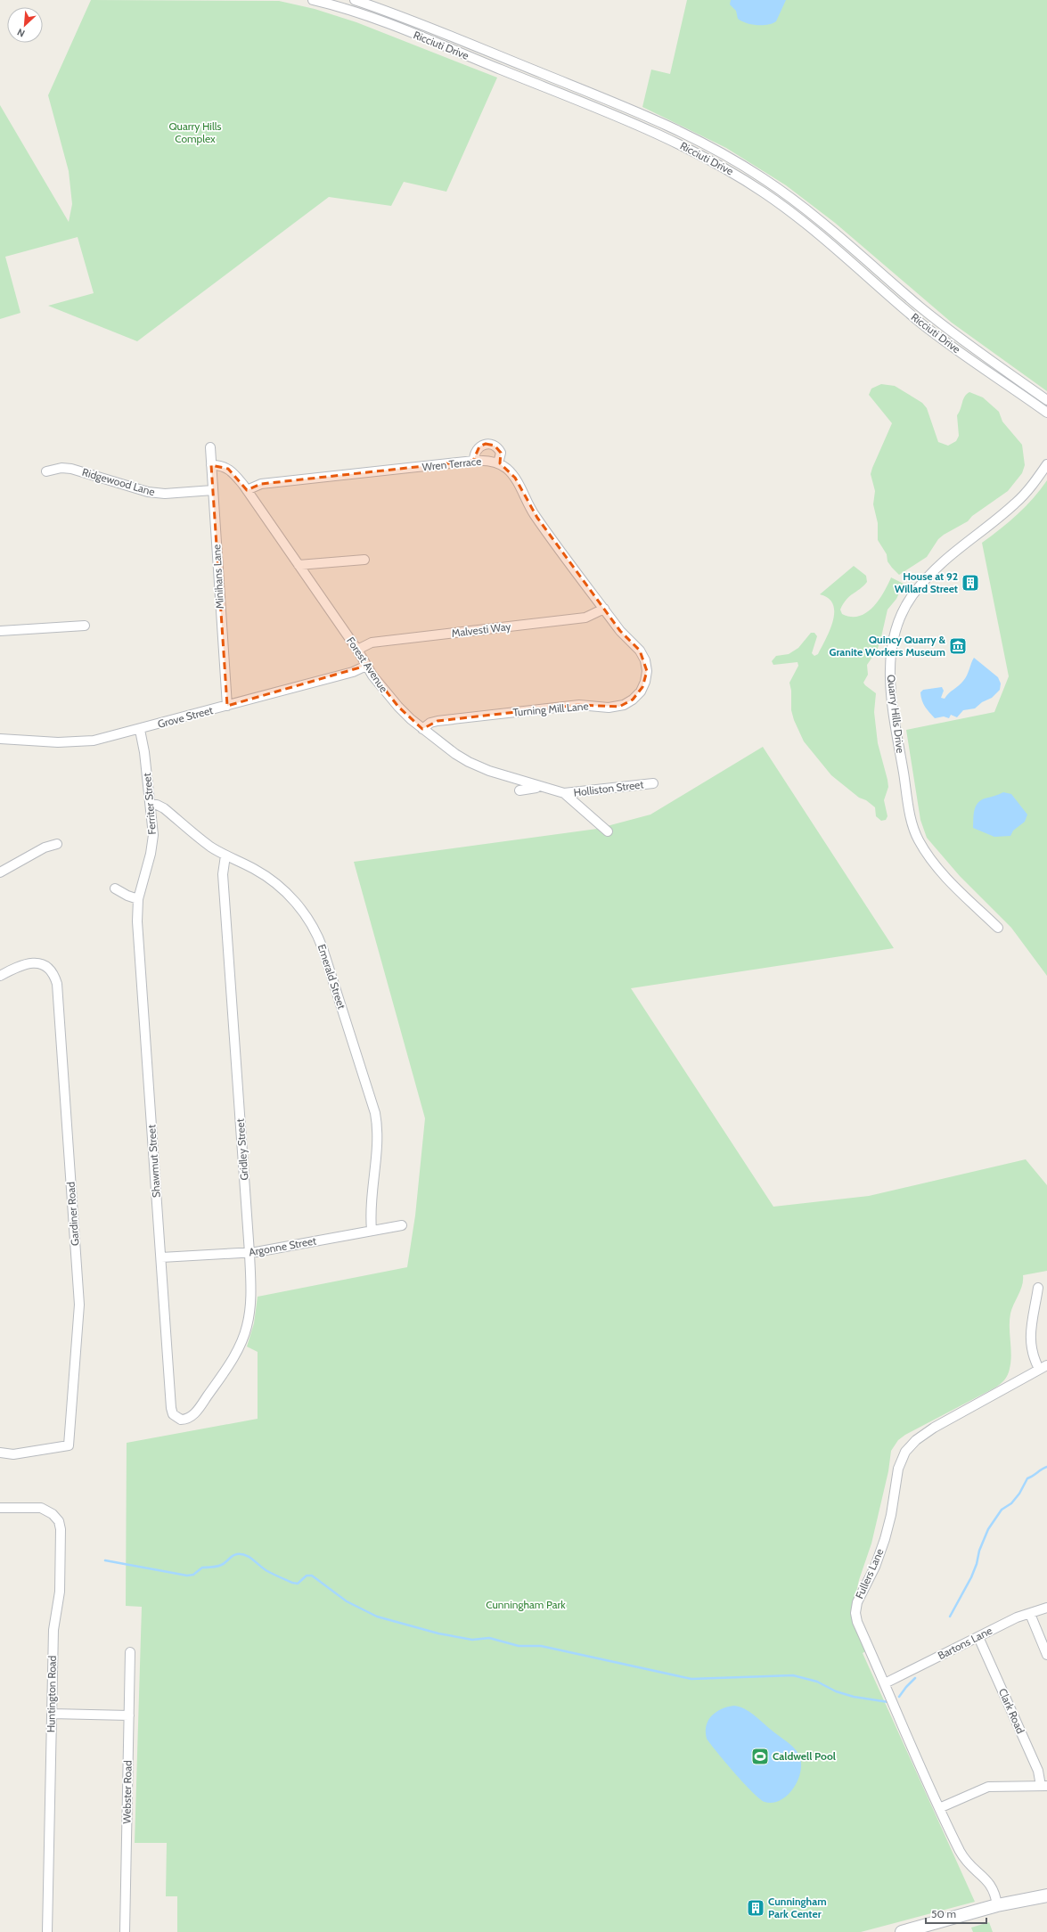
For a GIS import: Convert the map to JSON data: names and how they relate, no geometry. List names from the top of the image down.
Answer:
{
  "streets": {
    "street": [
      "Ricciuti Drive",
      "Wren Terrace",
      "Ridgewood Lane",
      "Minihans Lane",
      "Malvesti Way",
      "Forest Avenue",
      "Turning Mill Lane",
      "Quarry Hills Drive",
      "Grove Street",
      "Holliston Street",
      "Ferriter Street",
      "Emerald Street",
      "Gridley Street",
      "Shawmut Street",
      "Gardiner Road",
      "Argonne Street",
      "Fullers Lane",
      "Bartons Lane",
      "Huntington Road",
      "Clark Road",
      "Webster Road"
    ]
  },
  "crossings": [
    ["Wren Terrace", "Malvesti Way"],
    ["Wren Terrace", "Forest Avenue"],
    ["Wren Terrace", "Turning Mill Lane"],
    ["Ridgewood Lane", "Minihans Lane"],
    ["Minihans Lane", "Forest Avenue"],
    ["Minihans Lane", "Grove Street"],
    ["Malvesti Way", "Forest Avenue"],
    ["Malvesti Way", "Turning Mill Lane"],
    ["Forest Avenue", "Turning Mill Lane"],
    ["Forest Avenue", "Grove Street"],
    ["Forest Avenue", "Holliston Street"],
    ["Grove Street", "Ferriter Street"],
    ["Ferriter Street", "Emerald Street"],
    ["Ferriter Street", "Shawmut Street"],
    ["Emerald Street", "Gridley Street"],
    ["Emerald Street", "Argonne Street"],
    ["Gridley Street", "Shawmut Street"],
    ["Gridley Street", "Argonne Street"],
    ["Shawmut Street", "Argonne Street"],
    ["Fullers Lane", "Bartons Lane"],
    ["Bartons Lane", "Clark Road"]
  ],
  "parks": ["Quarry Hills Complex", "Cunningham Park"],
  "places": {
    "building": ["House at 92 Willard Street", "Cunningham Park Center"],
    "museum": ["Quincy Quarry & Granite Workers Museum"],
    "sports": ["Caldwell Pool"]
  },
  "scale_bar": "50 m",
  "north": "bottom left"
}
